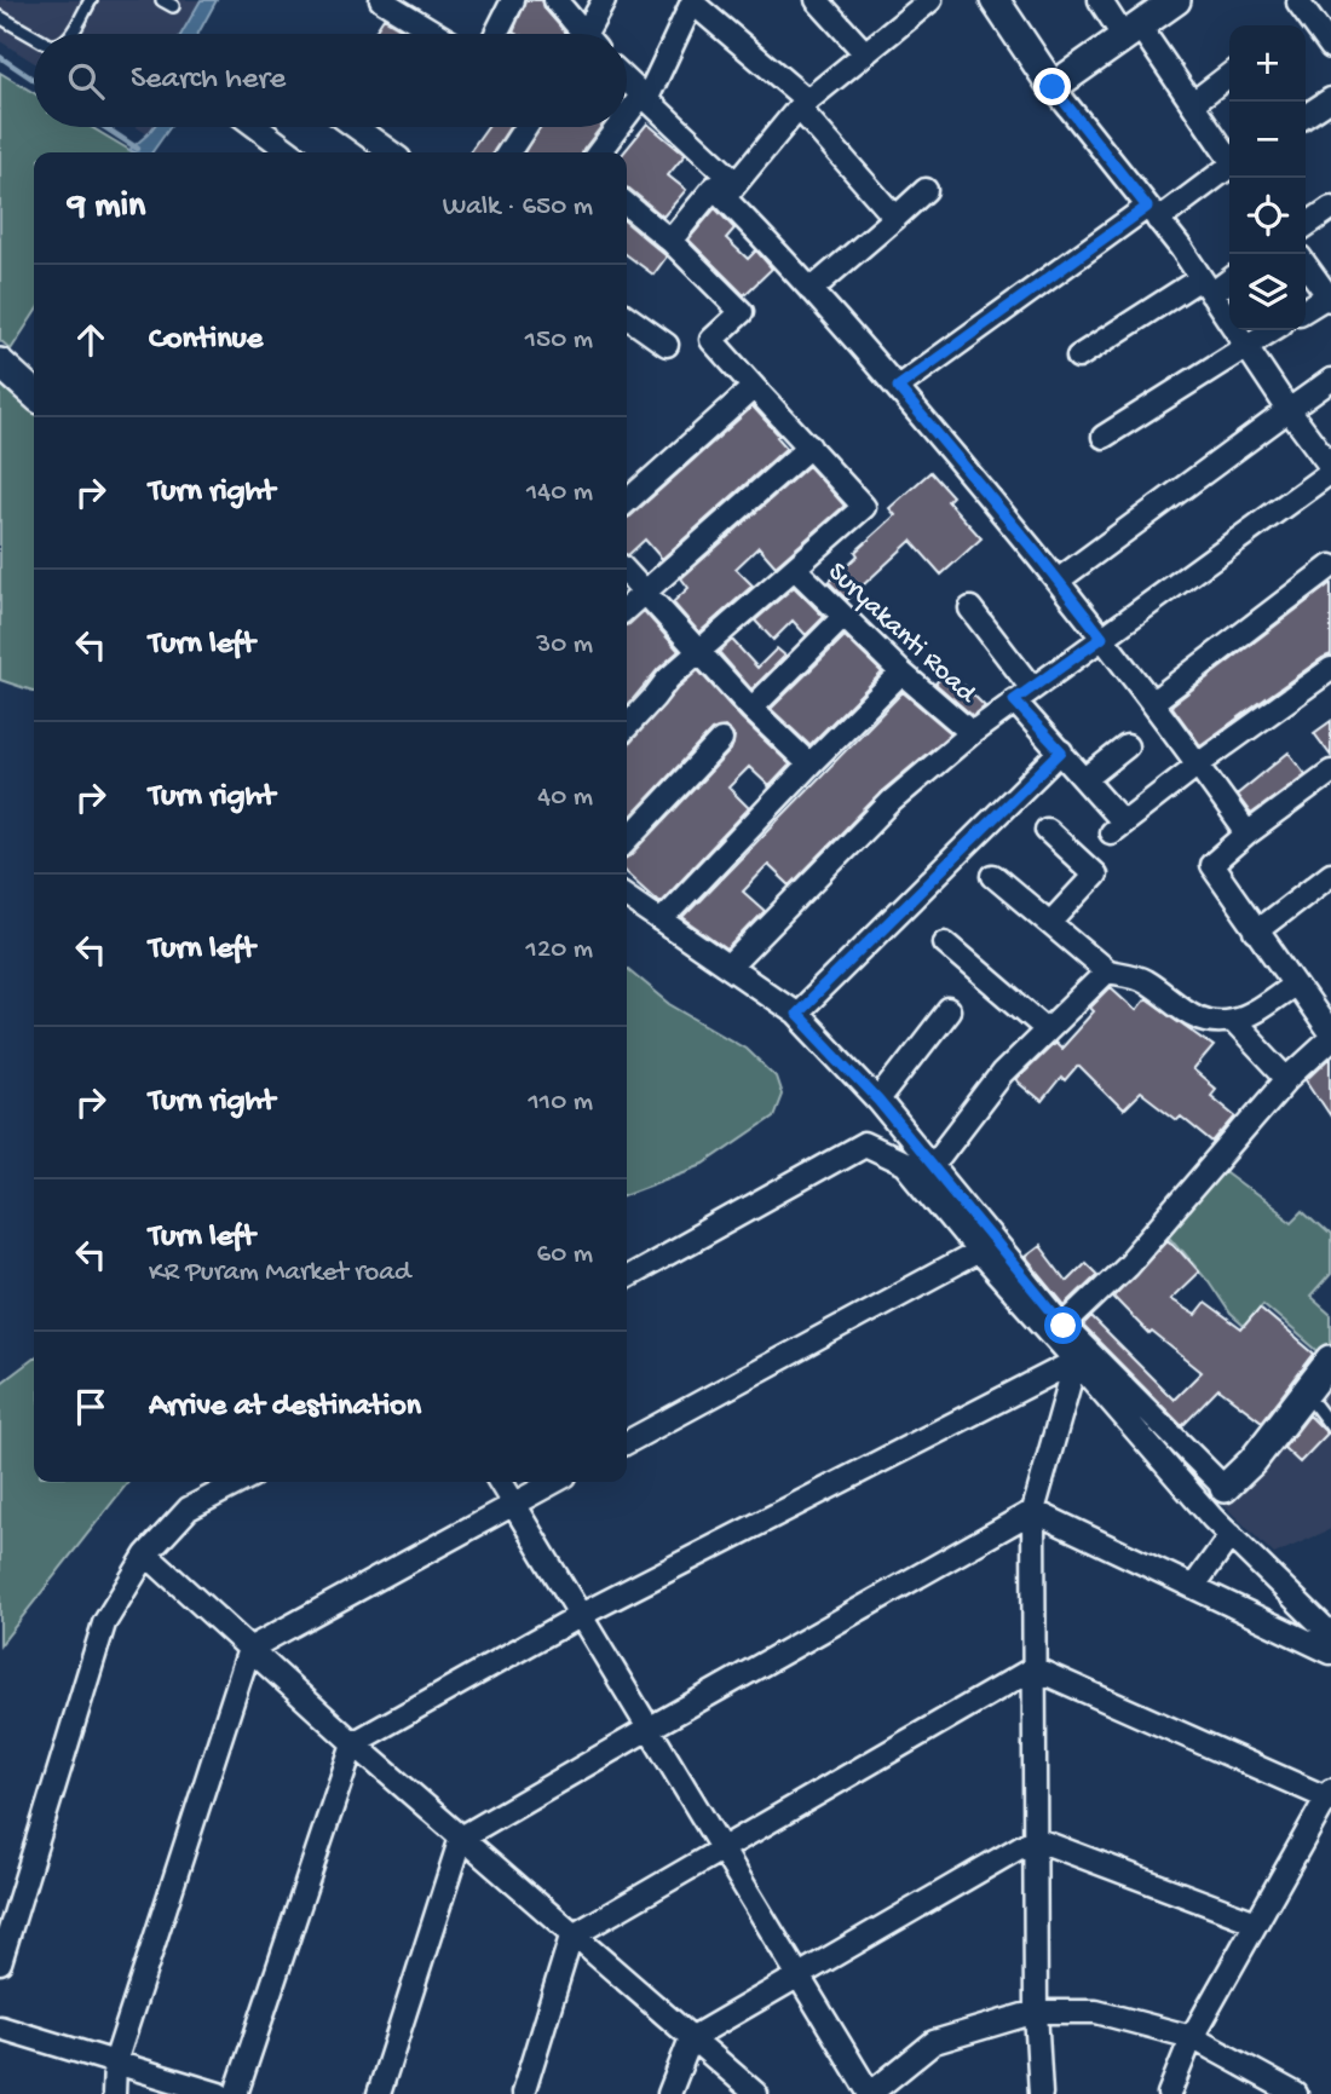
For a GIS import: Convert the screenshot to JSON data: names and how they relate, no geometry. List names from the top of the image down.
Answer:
{
  "streets": {
    "street": ["Suryakanti Road"]
  },
  "page": {
    "map_buttons": ["+", "−"],
    "search": "Search here",
    "heading": ["9 min", "Walk · 650 m"],
    "list": [
      ["Continue", "150 m"],
      ["Turn right", "140 m"],
      ["Turn left", "30 m"],
      ["Turn right", "40 m"],
      ["Turn left", "120 m"],
      ["Turn right", "110 m"],
      ["Turn left", "KR Puram Market road", "60 m"],
      "Arrive at destination"
    ]
  }
}
